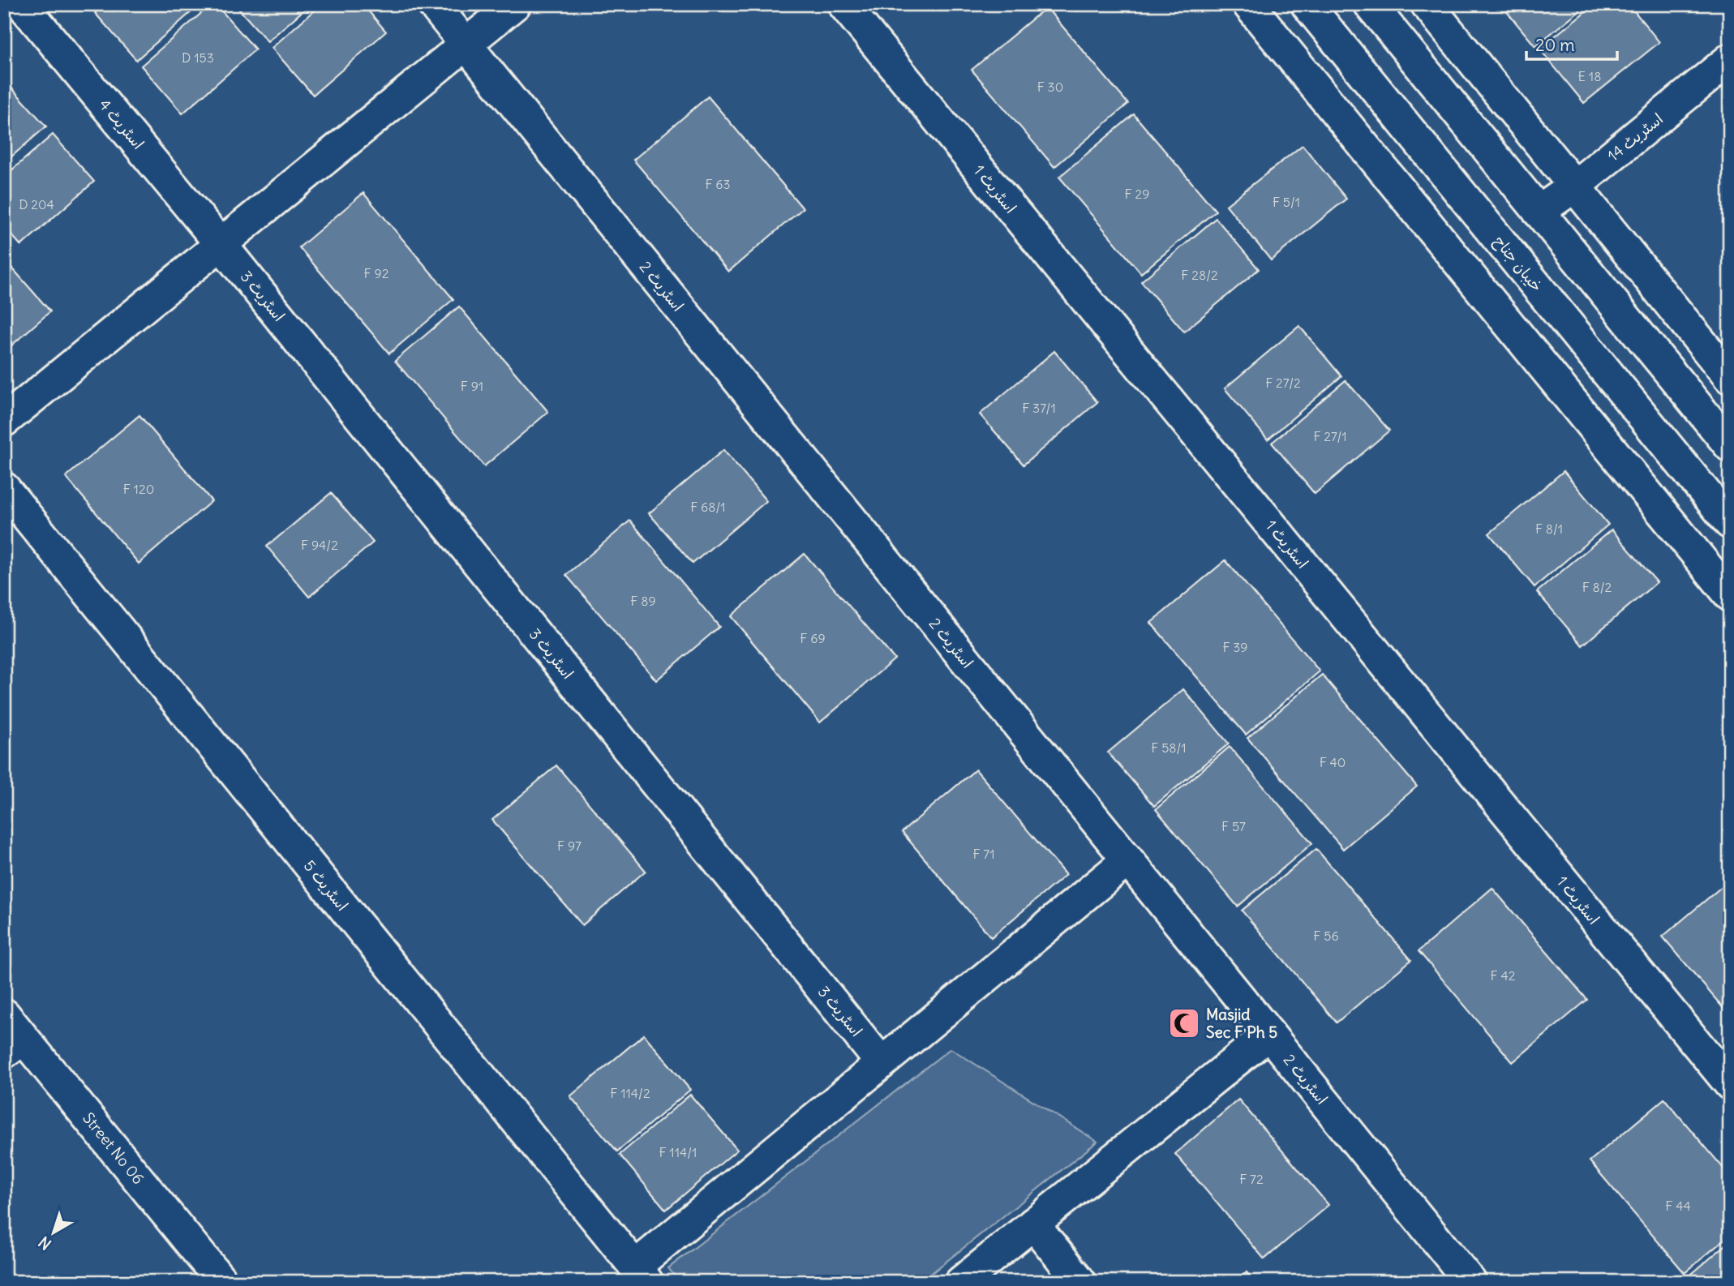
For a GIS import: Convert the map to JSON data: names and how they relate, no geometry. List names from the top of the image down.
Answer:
{
  "streets": {
    "street": [
      "اسٹریٹ 4",
      "اسٹریٹ 14",
      "اسٹریٹ 1",
      "خیبان جناح",
      "اسٹریٹ 2",
      "اسٹریٹ 3",
      "اسٹریٹ 5",
      "Street No 06"
    ]
  },
  "crossings": [
    ["اسٹریٹ 4", "اسٹریٹ 3"]
  ],
  "places": {
    "mosque": ["Masjid Sec F Ph 5"]
  },
  "house_numbers": [
    "D 153",
    "E 18",
    "F 30",
    "F 63",
    "F 29",
    "F 5/1",
    "D 204",
    "F 92",
    "F 28/2",
    "F 27/2",
    "F 91",
    "F 37/1",
    "F 27/1",
    "F 120",
    "F 68/1",
    "F 8/1",
    "F 94/2",
    "F 8/2",
    "F 89",
    "F 69",
    "F 39",
    "F 58/1",
    "F 40",
    "F 57",
    "F 97",
    "F 71",
    "F 56",
    "F 42",
    "F 114/2",
    "F 114/1",
    "F 72",
    "F 44"
  ],
  "scale_bar": "20 m",
  "north": "bottom left"
}
